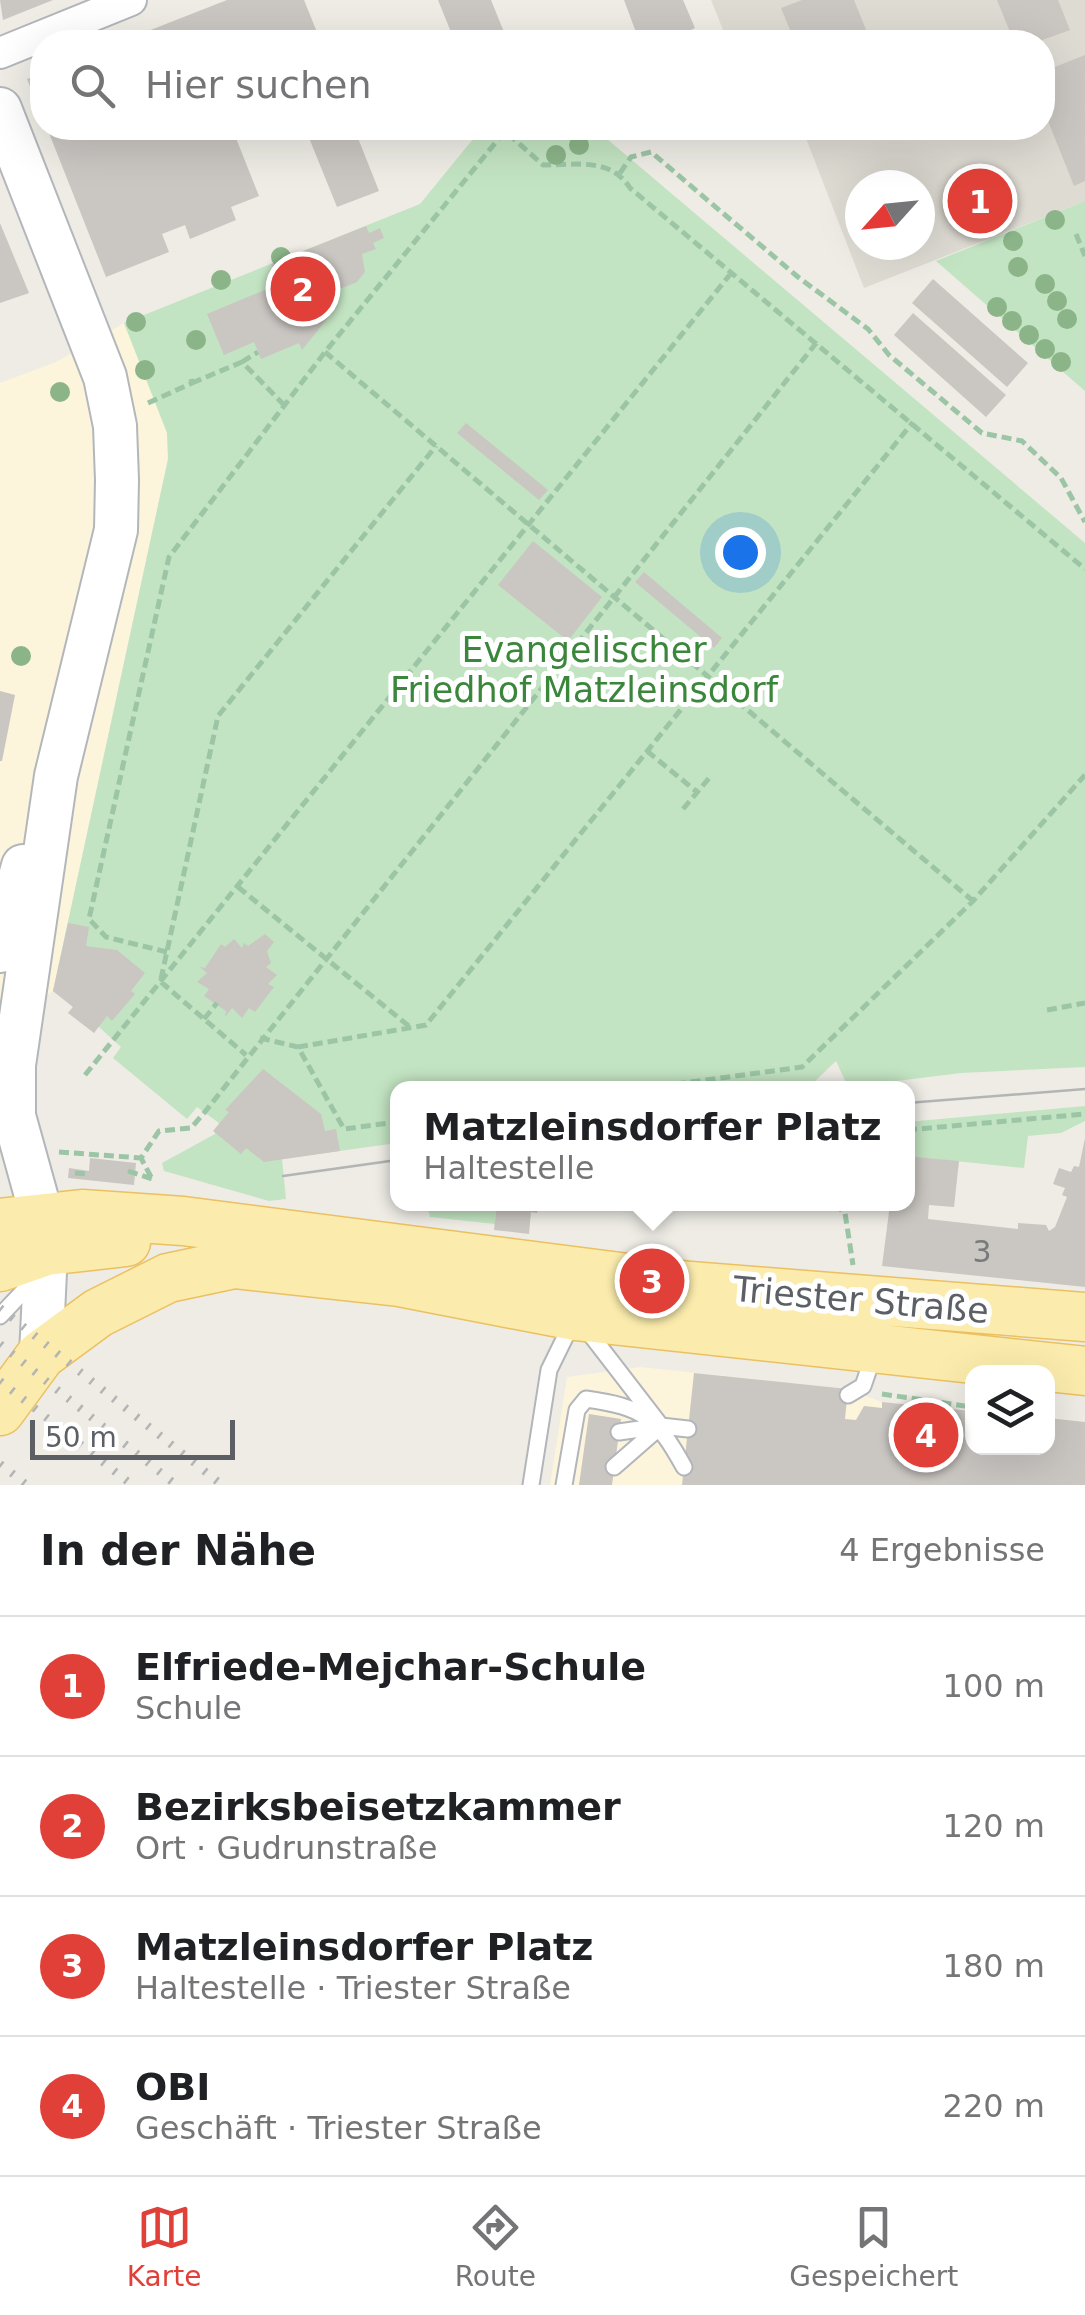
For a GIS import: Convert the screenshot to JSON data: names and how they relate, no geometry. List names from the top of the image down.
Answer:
{
  "streets": {
    "main road": ["Triester Straße"]
  },
  "parks": ["Evangelischer Friedhof Matzleinsdorf"],
  "house_numbers": ["3"],
  "scale_bar": "50 m",
  "north": "bottom left",
  "page": {
    "search": "Hier suchen",
    "pins": [
      "1",
      "2",
      "3",
      "4"
    ],
    "popup": ["Matzleinsdorfer Platz", "Haltestelle"],
    "scale": "50 m",
    "heading": ["In der Nähe", "4 Ergebnisse"],
    "list": [
      {
        "mark": "1",
        "name": "Elfriede-Mejchar-Schule",
        "note": "Schule",
        "value": "100 m"
      },
      {
        "mark": "2",
        "name": "Bezirksbeisetzkammer",
        "note": "Ort · Gudrunstraße",
        "value": "120 m"
      },
      {
        "mark": "3",
        "name": "Matzleinsdorfer Platz",
        "note": "Haltestelle · Triester Straße",
        "value": "180 m"
      },
      {
        "mark": "4",
        "name": "OBI",
        "note": "Geschäft · Triester Straße",
        "value": "220 m"
      }
    ],
    "nav": ["Karte", "Route", "Gespeichert"]
  }
}
